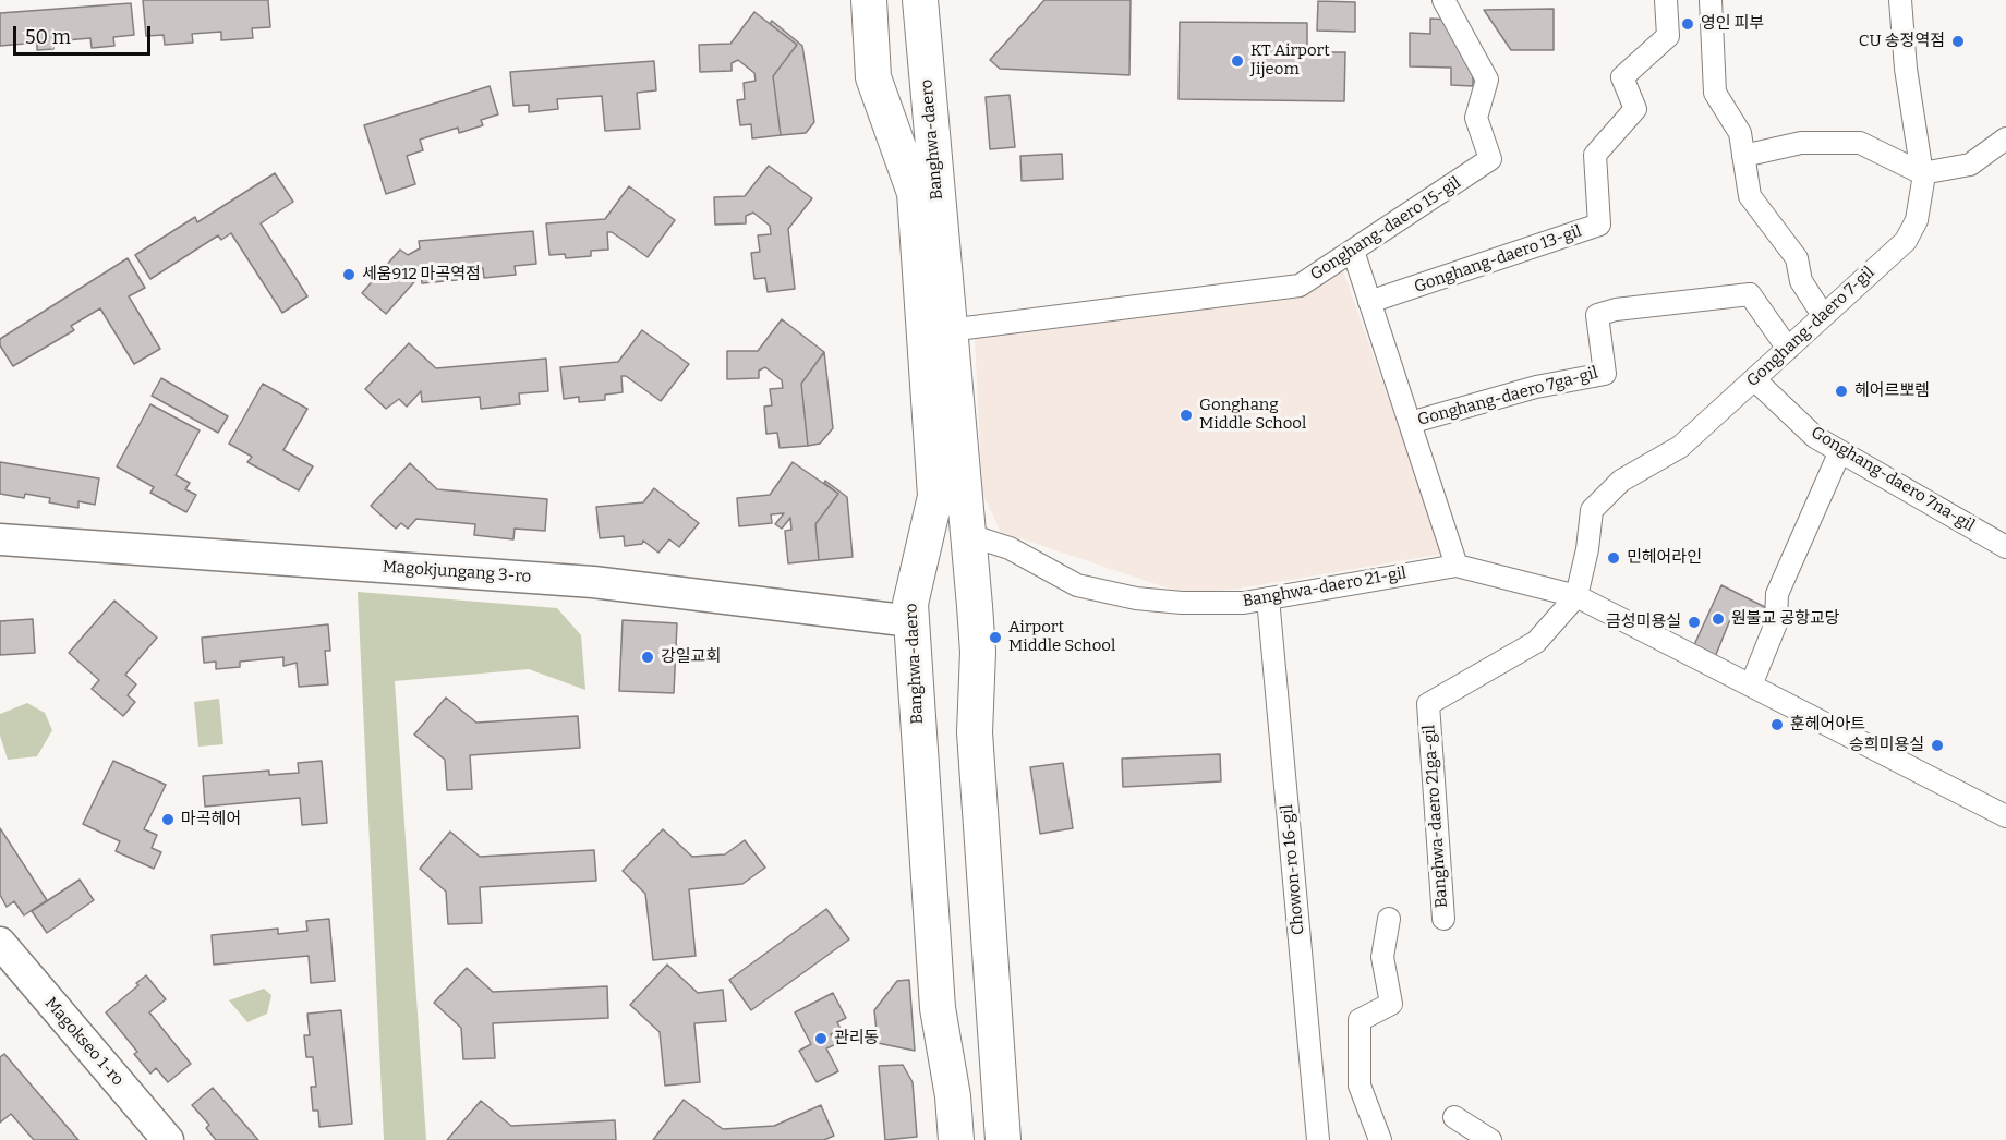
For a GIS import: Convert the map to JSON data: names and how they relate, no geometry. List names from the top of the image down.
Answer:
{
  "streets": {
    "main road": ["Banghwa-daero"],
    "street": [
      "Gonghang-daero 15-gil",
      "Gonghang-daero 13-gil",
      "Gonghang-daero 7-gil",
      "Gonghang-daero 7ga-gil",
      "Gonghang-daero 7na-gil",
      "Magokjungang 3-ro",
      "Banghwa-daero 21-gil",
      "Banghwa-daero 21ga-gil",
      "Chowon-ro 16-gil",
      "Magokseo 1-ro"
    ]
  },
  "crossings": [
    ["Banghwa-daero", "Gonghang-daero 15-gil"],
    ["Banghwa-daero", "Magokjungang 3-ro"],
    ["Banghwa-daero", "Banghwa-daero 21-gil"],
    ["Gonghang-daero 7-gil", "Gonghang-daero 7ga-gil"],
    ["Gonghang-daero 7-gil", "Gonghang-daero 7na-gil"],
    ["Gonghang-daero 7-gil", "Banghwa-daero 21-gil"],
    ["Gonghang-daero 7-gil", "Banghwa-daero 21ga-gil"],
    ["Banghwa-daero 21-gil", "Banghwa-daero 21ga-gil"],
    ["Banghwa-daero 21-gil", "Chowon-ro 16-gil"]
  ],
  "places": [
    "영인 피부",
    "CU 송정역점",
    "KT Airport Jijeom",
    "세움912 마곡역점",
    "헤어르뽀렘",
    "Gonghang Middle School",
    "민헤어라인",
    "원불교 공항교당",
    "금성미용실",
    "Airport Middle School",
    "강일교회",
    "훈헤어아트",
    "승희미용실",
    "마곡헤어",
    "관리동"
  ],
  "scale_bar": "50 m"
}
